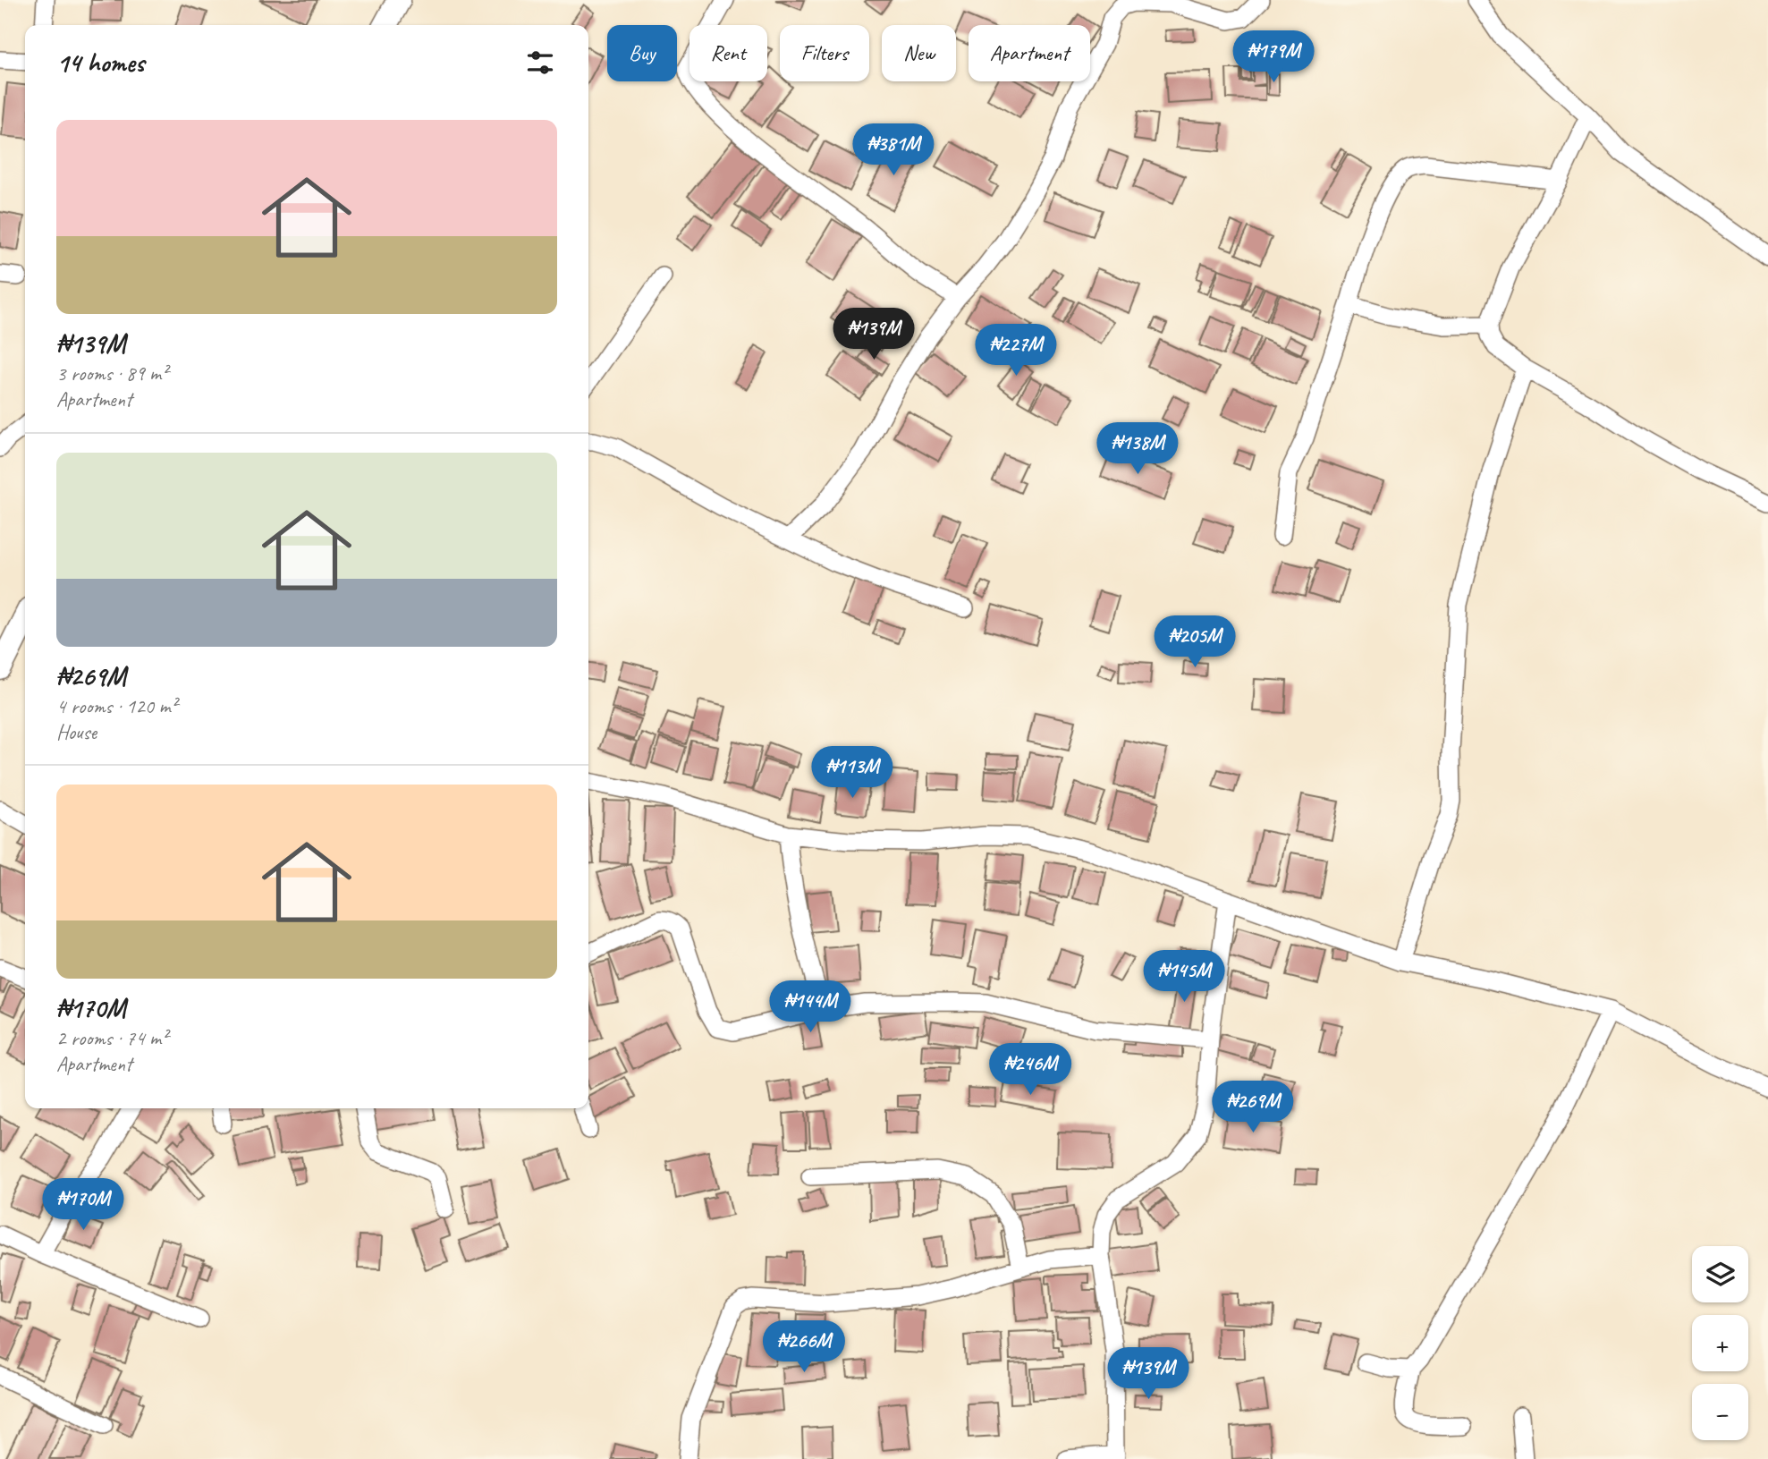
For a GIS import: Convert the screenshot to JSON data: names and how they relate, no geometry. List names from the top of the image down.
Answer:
{
  "page": {
    "chip": [
      "Buy",
      "Rent",
      "Filters",
      "New",
      "Apartment"
    ],
    "heading": "14 homes",
    "price": [
      "₦179M",
      "₦381M",
      "₦139M",
      "₦227M",
      "₦138M",
      "₦205M",
      "₦113M",
      "₦145M",
      "₦144M",
      "₦246M",
      "₦269M",
      "₦170M",
      "₦266M",
      "₦139M"
    ],
    "list": [
      {
        "name": "₦139M",
        "note": "3 rooms · 89 m² · Apartment"
      },
      {
        "name": "₦269M",
        "note": "4 rooms · 120 m² · House"
      },
      {
        "name": "₦170M",
        "note": "2 rooms · 74 m² · Apartment"
      }
    ],
    "map_buttons": ["+", "−"]
  }
}
